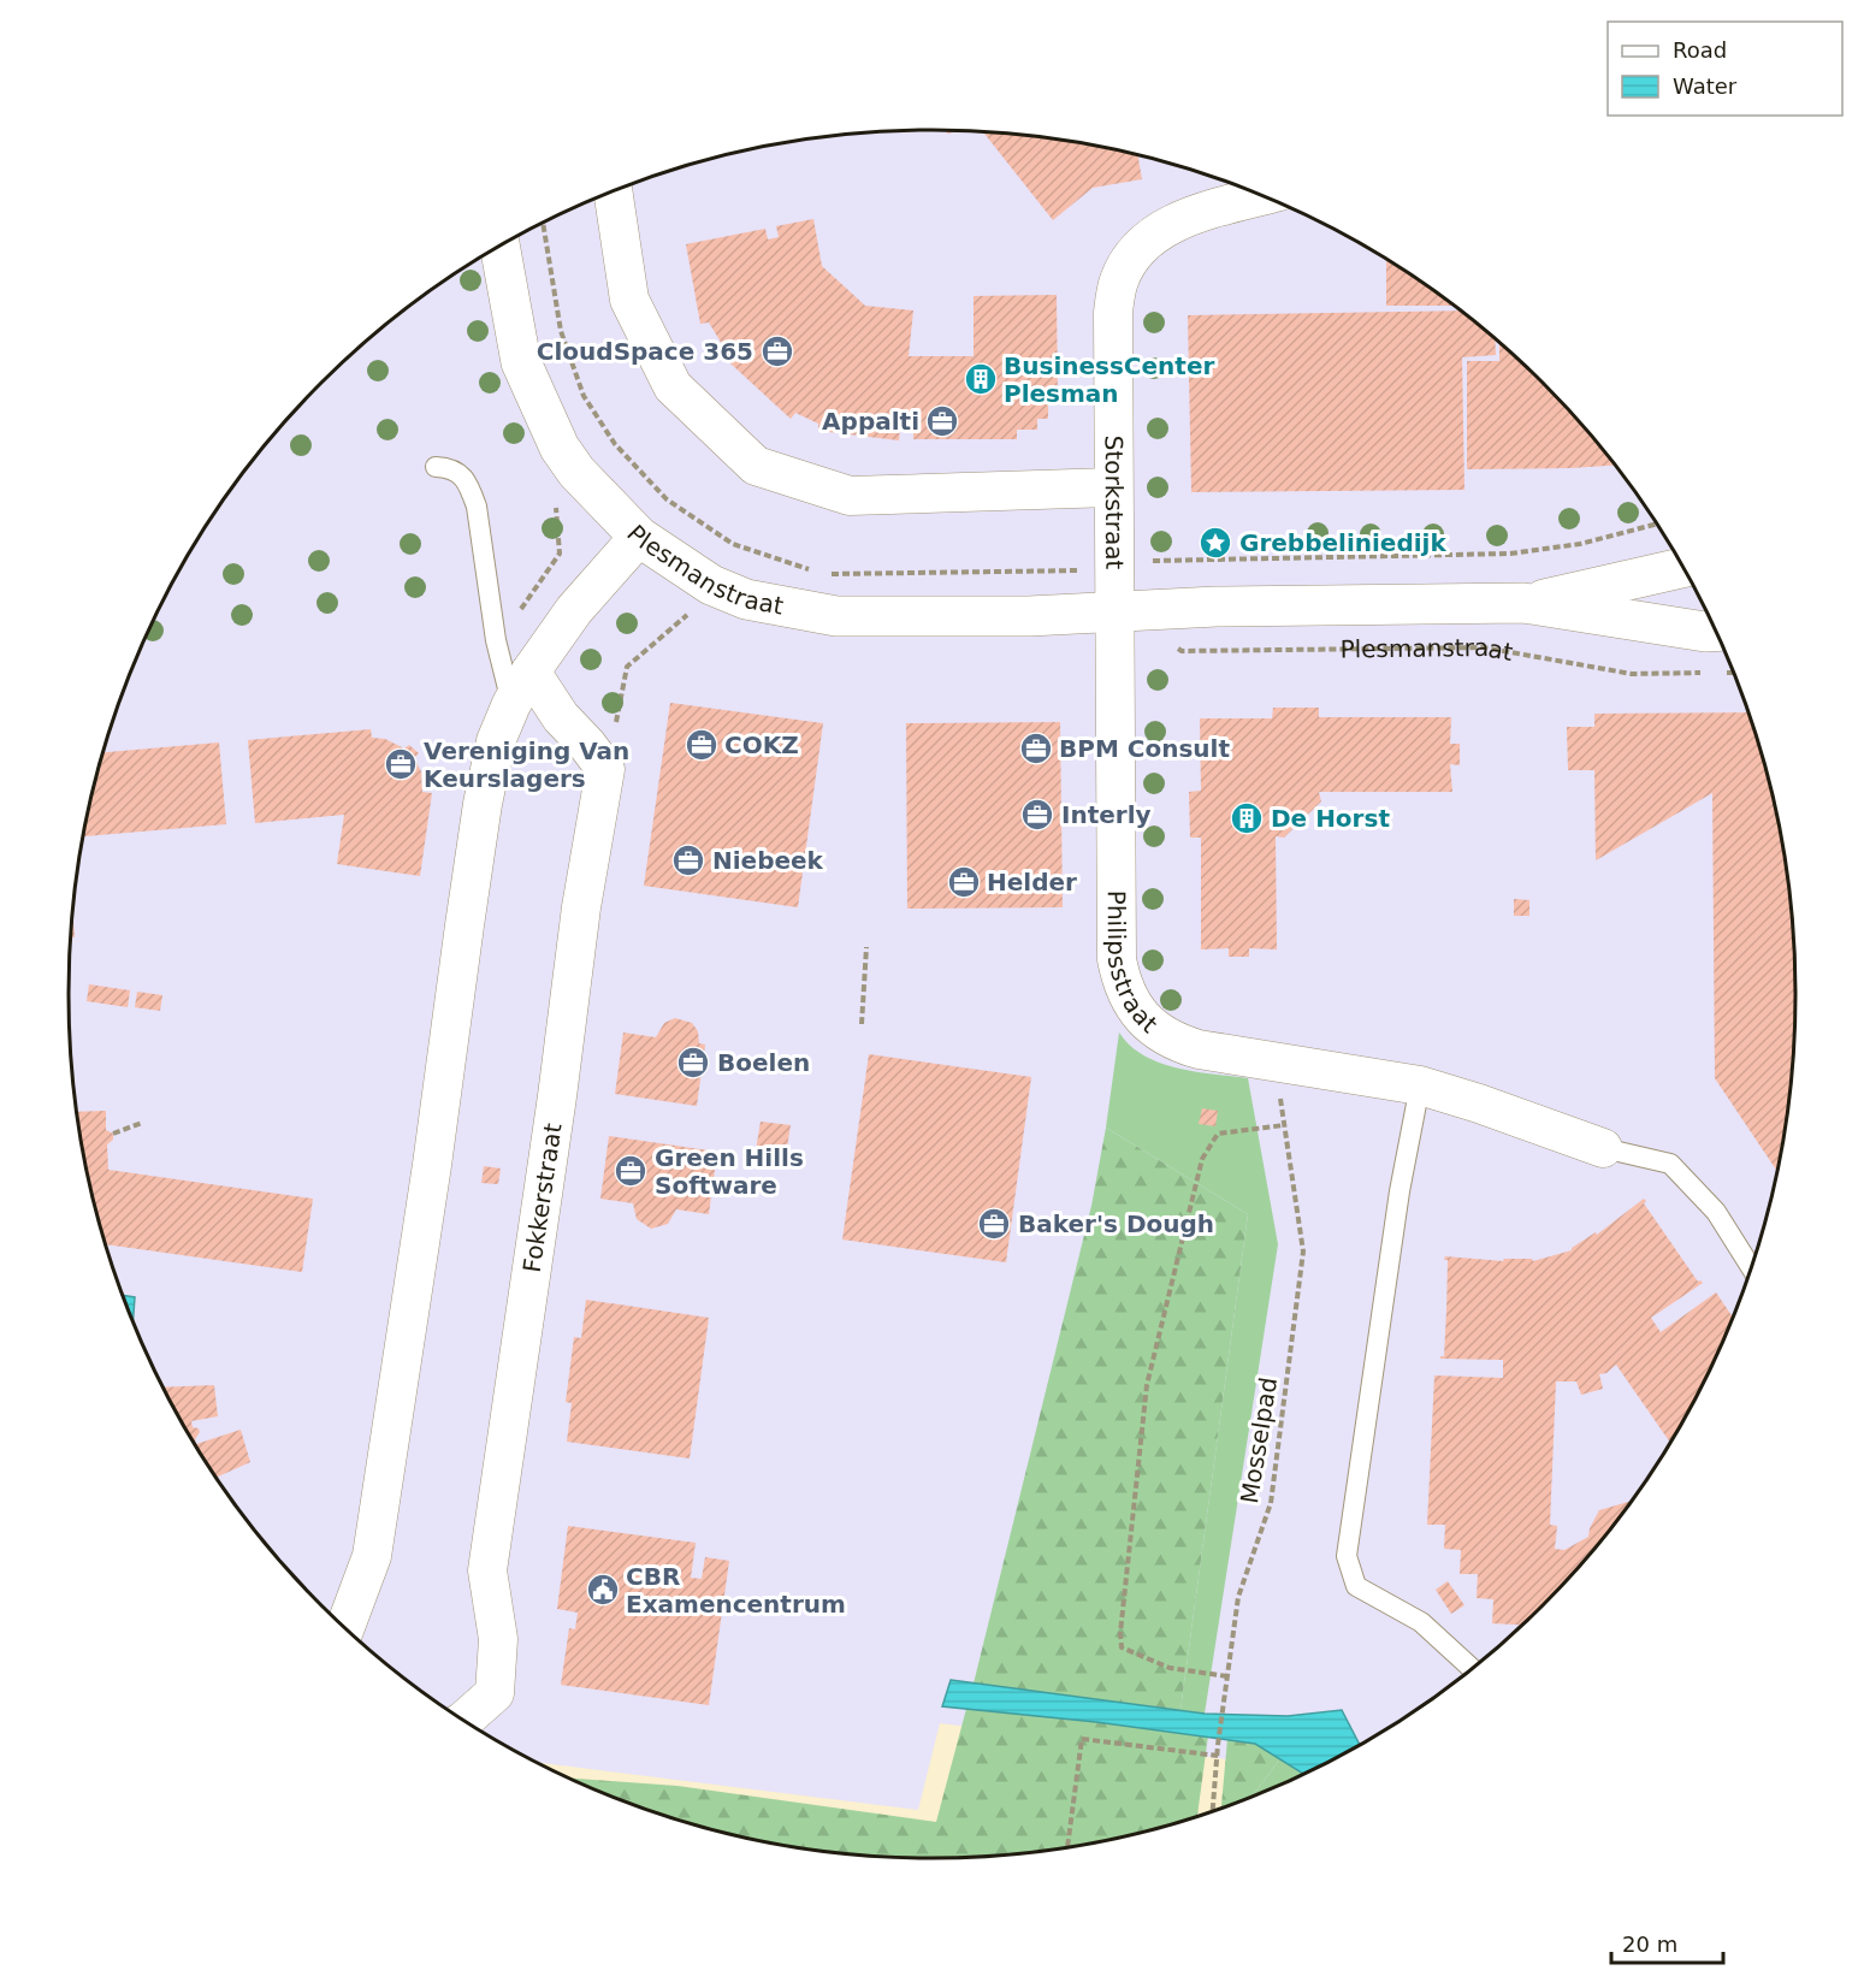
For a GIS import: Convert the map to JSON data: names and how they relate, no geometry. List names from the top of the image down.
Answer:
{
  "streets": {
    "street": [
      "Storkstraat",
      "Plesmanstraat",
      "Philipsstraat",
      "Fokkerstraat"
    ],
    "path": ["Mosselpad"]
  },
  "crossings": [
    ["Storkstraat", "Plesmanstraat"],
    ["Storkstraat", "Philipsstraat"],
    ["Plesmanstraat", "Philipsstraat"],
    ["Philipsstraat", "Mosselpad"]
  ],
  "places": {
    "office": [
      "CloudSpace 365",
      "Appalti",
      "COKZ",
      "BPM Consult",
      "Vereniging Van Keurslagers",
      "Interly",
      "Niebeek",
      "Helder",
      "Boelen",
      "Green Hills Software",
      "Baker's Dough"
    ],
    "building": ["BusinessCenter Plesman", "De Horst"],
    "place": ["Grebbeliniedijk"],
    "public building": ["CBR Examencentrum"]
  },
  "legend": ["Road", "Water"],
  "scale_bar": "20 m"
}
